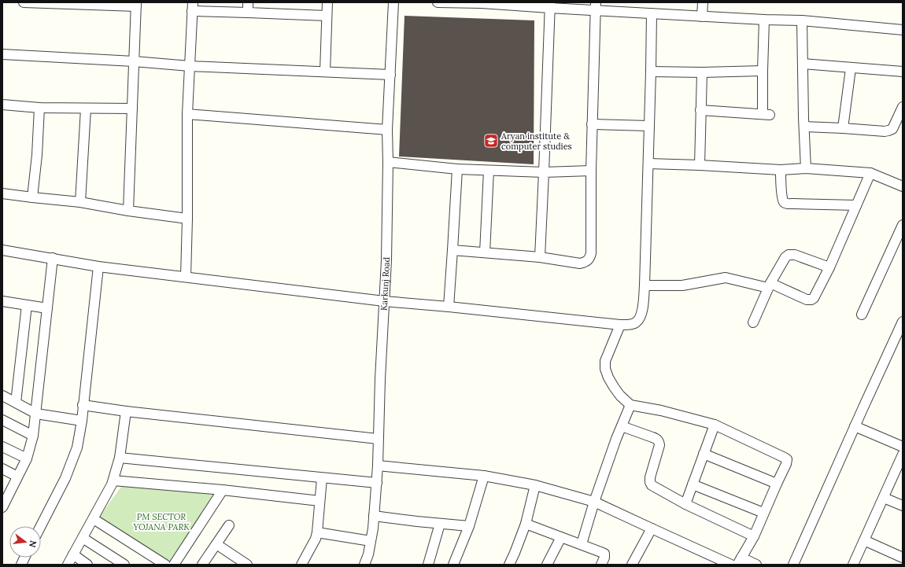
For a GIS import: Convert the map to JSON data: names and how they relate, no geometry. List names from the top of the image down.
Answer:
{
  "streets": {
    "street": ["Karkunj Road"]
  },
  "parks": ["PM SECTOR YOJANA PARK"],
  "places": {
    "school or university": ["Aryan institute & computer studies"]
  },
  "north": "right"
}
